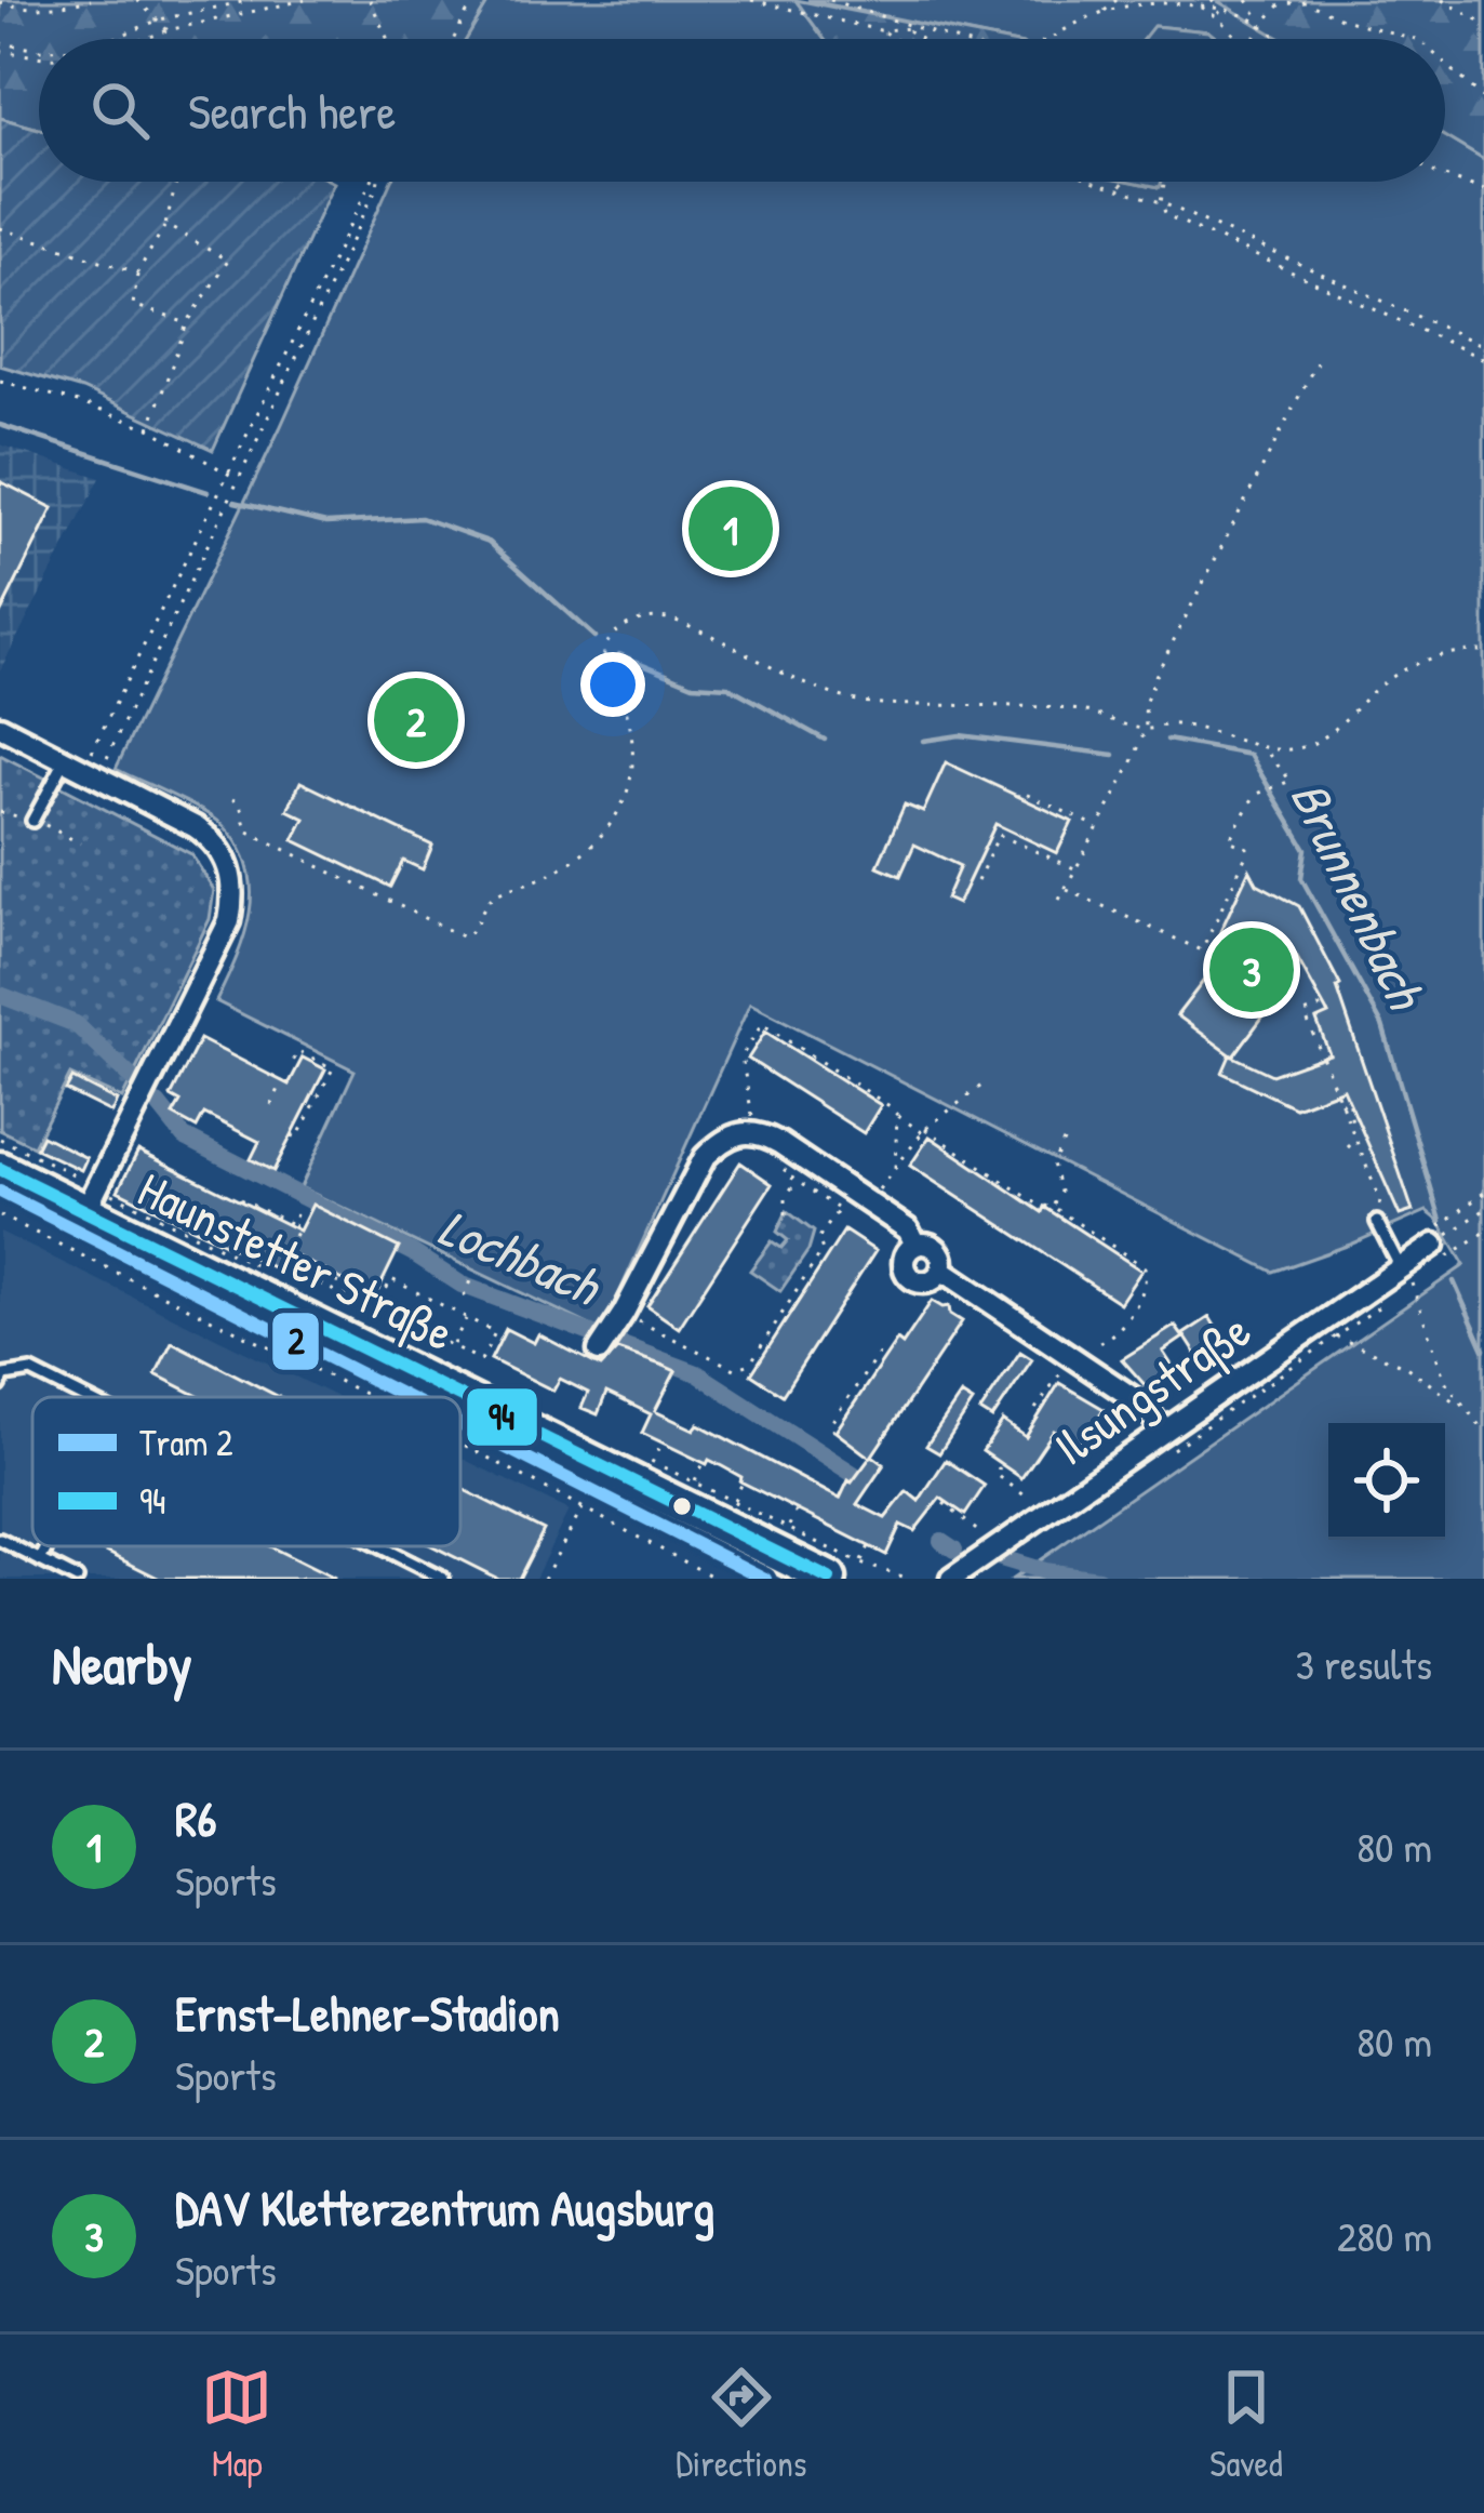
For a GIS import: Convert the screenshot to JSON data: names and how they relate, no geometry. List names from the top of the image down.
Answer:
{
  "streets": {
    "main road": ["Haunstetter Straße"],
    "street": ["Ilsungstraße"]
  },
  "water": ["Brunnenbach", "Lochbach"],
  "lines": ["transit line 94", "tram line 2"],
  "legend": ["Tram 2", "94"],
  "page": {
    "search": "Search here",
    "pins": ["1", "2", "3"],
    "heading": ["Nearby", "3 results"],
    "list": [
      {
        "mark": "1",
        "name": "R6",
        "note": "Sports",
        "value": "80 m"
      },
      {
        "mark": "2",
        "name": "Ernst-Lehner-Stadion",
        "note": "Sports",
        "value": "80 m"
      },
      {
        "mark": "3",
        "name": "DAV Kletterzentrum Augsburg",
        "note": "Sports",
        "value": "280 m"
      }
    ],
    "nav": ["Map", "Directions", "Saved"]
  }
}
